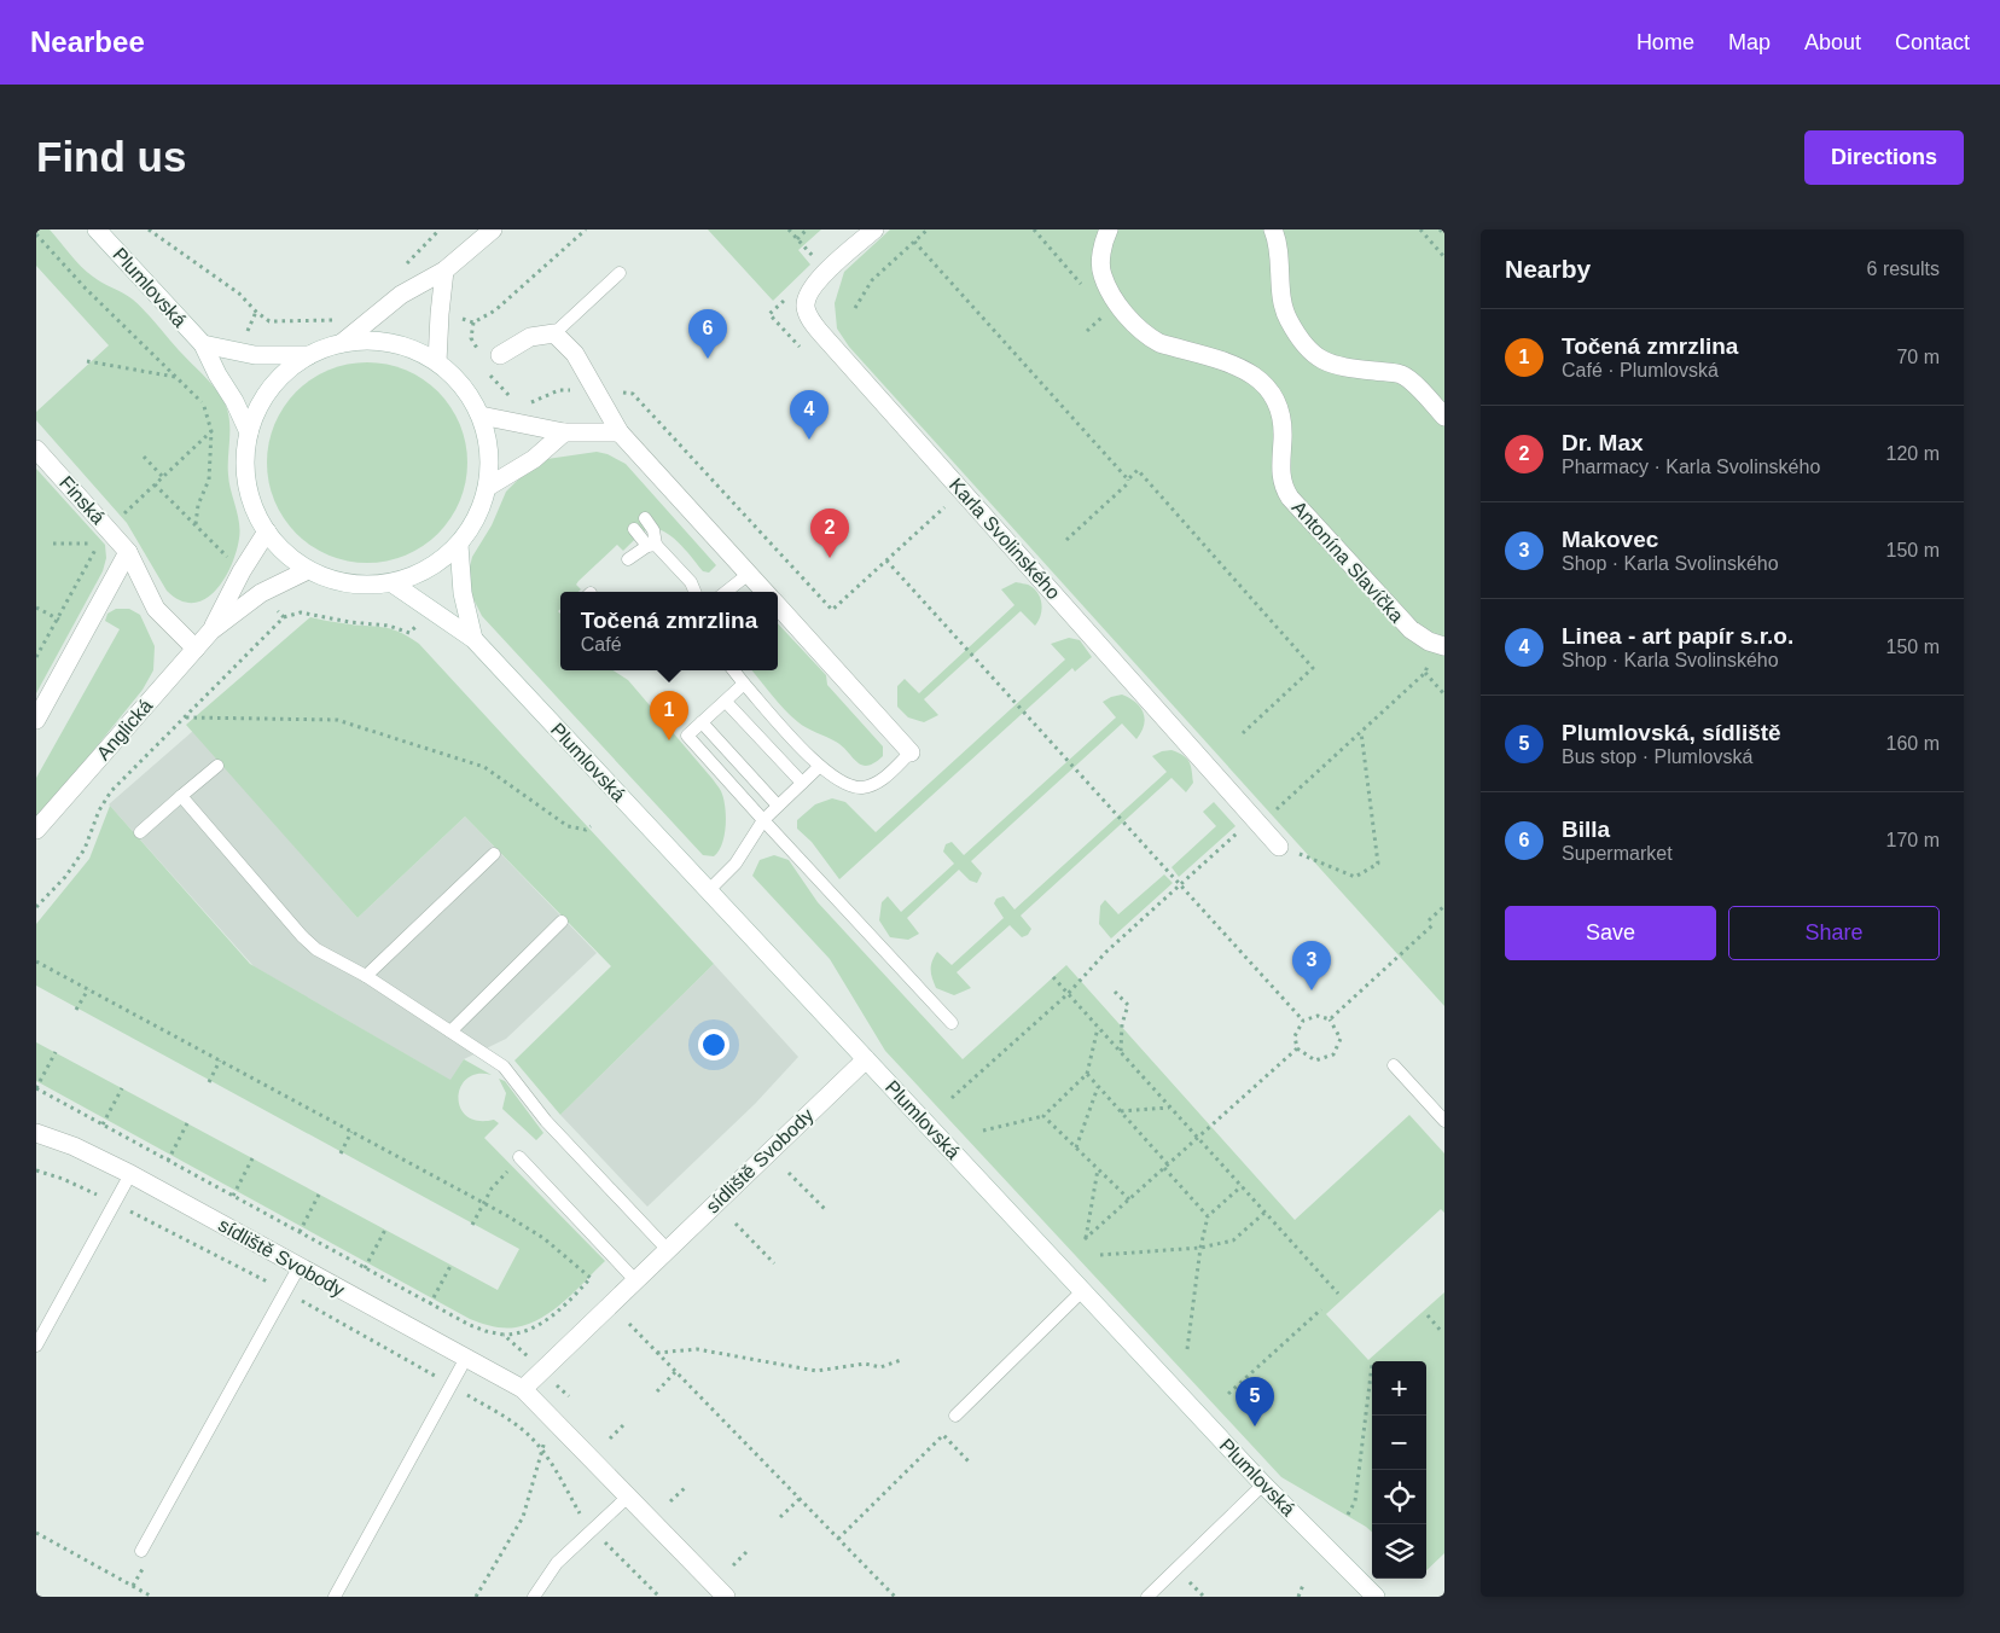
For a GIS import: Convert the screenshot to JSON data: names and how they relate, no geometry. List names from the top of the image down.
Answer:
{
  "streets": {
    "street": [
      "Plumlovská",
      "Finská",
      "Karla Svolinského",
      "Antonína Slavíčka",
      "Anglická",
      "sídliště Svobody"
    ]
  },
  "crossings": [
    ["Plumlovská", "sídliště Svobody"],
    ["Finská", "Anglická"]
  ],
  "page": {
    "header": "Nearbee",
    "nav": [
      "Home",
      "Map",
      "About",
      "Contact"
    ],
    "buttons": [
      "Directions",
      ["Save", "Share"]
    ],
    "title": "Find us",
    "heading": ["Nearby", "6 results"],
    "list": [
      {
        "mark": "1",
        "name": "Točená zmrzlina",
        "note": "Café · Plumlovská",
        "value": "70 m"
      },
      {
        "mark": "2",
        "name": "Dr. Max",
        "note": "Pharmacy · Karla Svolinského",
        "value": "120 m"
      },
      {
        "mark": "3",
        "name": "Makovec",
        "note": "Shop · Karla Svolinského",
        "value": "150 m"
      },
      {
        "mark": "4",
        "name": "Linea - art papír s.r.o.",
        "note": "Shop · Karla Svolinského",
        "value": "150 m"
      },
      {
        "mark": "5",
        "name": "Plumlovská, sídliště",
        "note": "Bus stop · Plumlovská",
        "value": "160 m"
      },
      {
        "mark": "6",
        "name": "Billa",
        "note": "Supermarket",
        "value": "170 m"
      }
    ],
    "pins": [
      "6",
      "4",
      "2",
      "1",
      "3",
      "5"
    ],
    "popup": ["Točená zmrzlina", "Café"],
    "map_buttons": ["+", "−"]
  }
}
